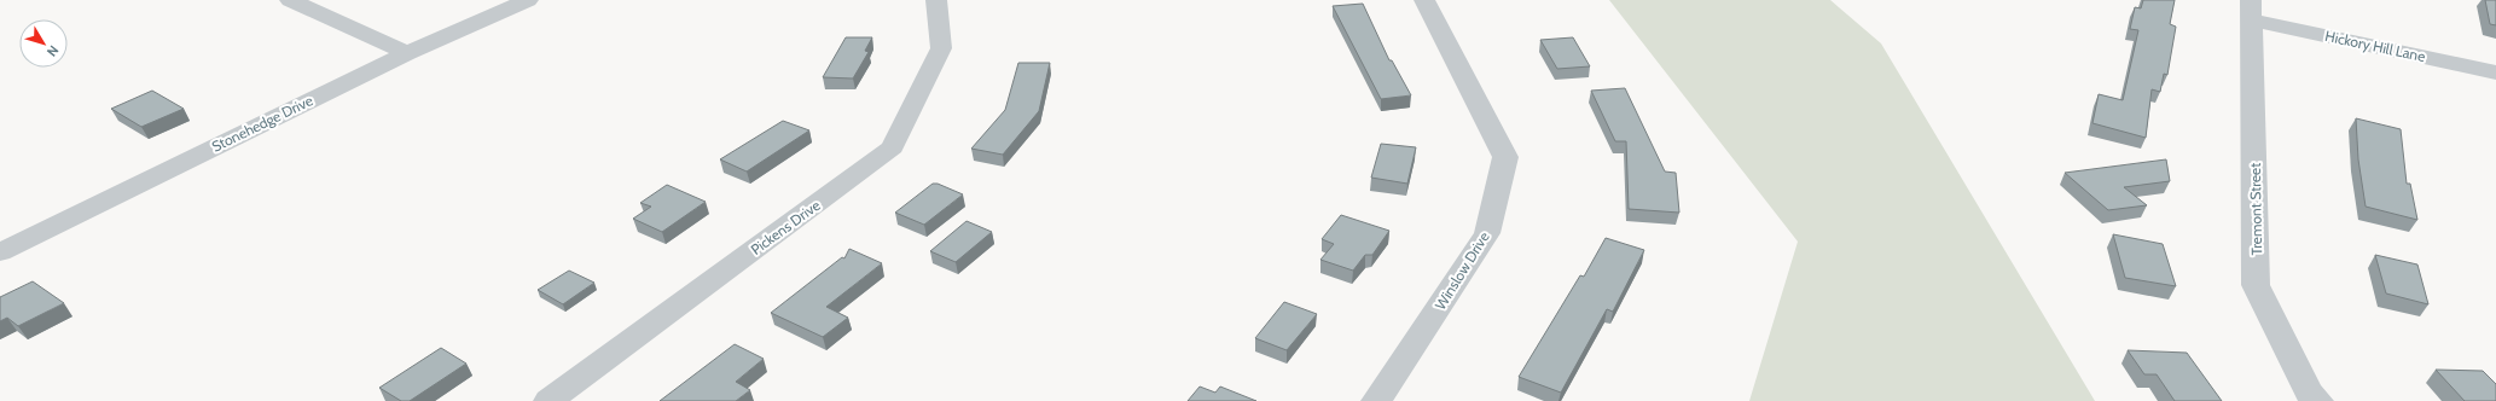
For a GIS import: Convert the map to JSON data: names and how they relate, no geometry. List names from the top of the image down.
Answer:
{
  "streets": {
    "street": [
      "Hickory Hill Lane",
      "Stonehedge Drive",
      "Tremont Street",
      "Pickens Drive",
      "Winslow Drive"
    ]
  },
  "crossings": [
    ["Hickory Hill Lane", "Tremont Street"]
  ],
  "north": "bottom right"
}
